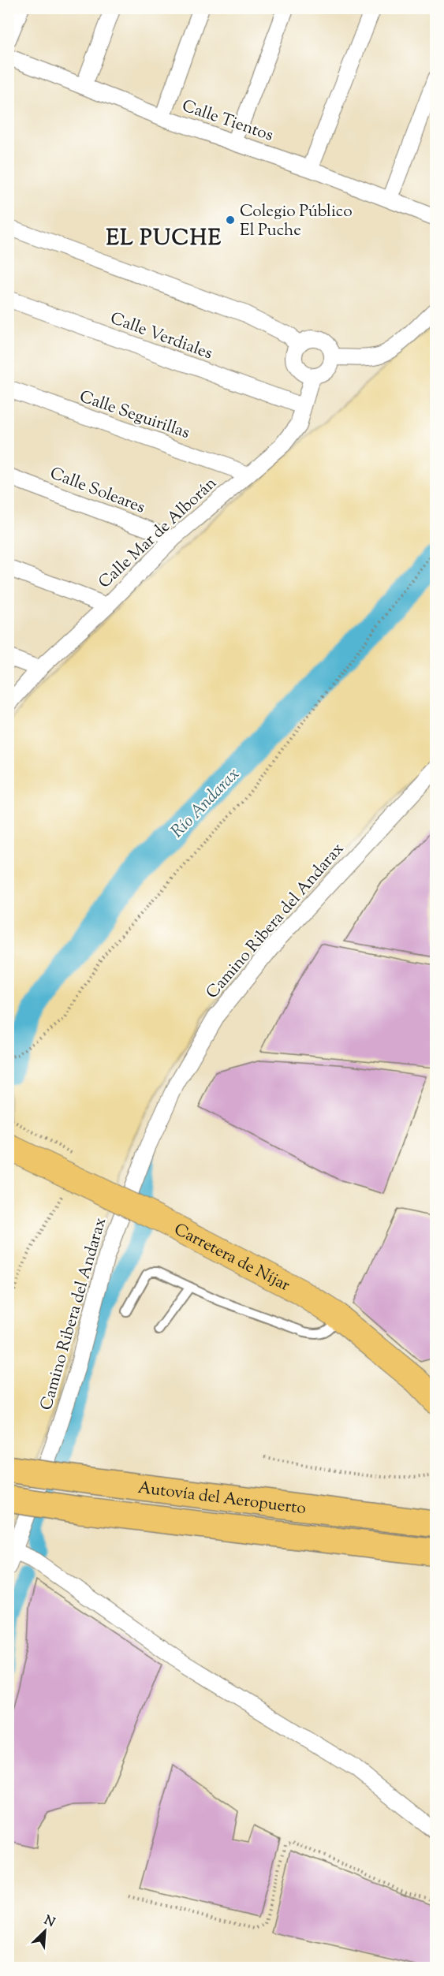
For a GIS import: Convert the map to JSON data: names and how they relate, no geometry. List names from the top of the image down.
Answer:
{
  "streets": {
    "highway": ["Autovía del Aeropuerto"],
    "main road": ["Carretera de Níjar"],
    "street": [
      "Calle Tientos",
      "Calle Verdiales",
      "Calle Seguirillas",
      "Calle Soleares",
      "Calle Mar de Alborán",
      "Camino Ribera del Andarax"
    ]
  },
  "crossings": [
    ["Calle Verdiales", "Calle Mar de Alborán"],
    ["Calle Seguirillas", "Calle Mar de Alborán"],
    ["Calle Soleares", "Calle Mar de Alborán"]
  ],
  "districts": ["EL PUCHE"],
  "water": ["Río Andarax"],
  "places": ["Colegio Público El Puche"],
  "north": "top right"
}
